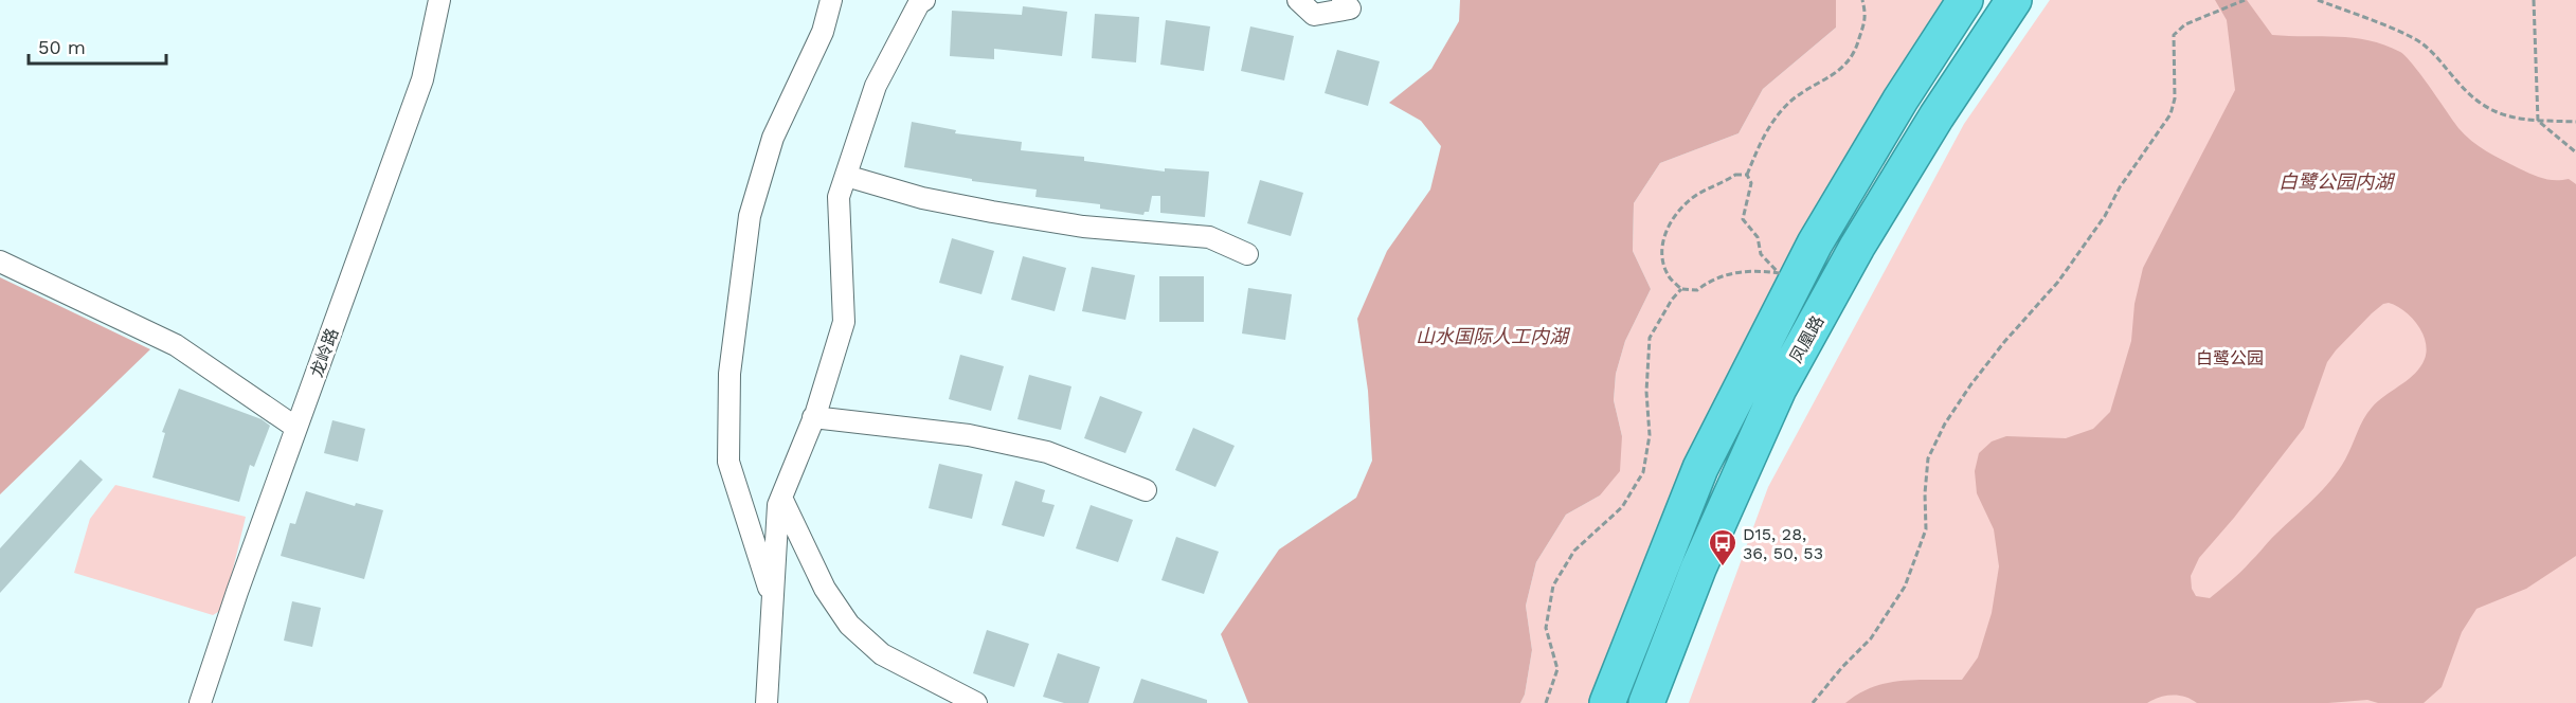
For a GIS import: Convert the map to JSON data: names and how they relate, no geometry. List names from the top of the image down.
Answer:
{
  "streets": {
    "highway": ["凤凰路"],
    "street": ["龙岭路"]
  },
  "water": ["白鹭公园内湖", "山水国际人工内湖"],
  "parks": ["白鹭公园"],
  "places": {
    "bus stop": ["D15, 28, 36, 50, 53"]
  },
  "scale_bar": "50 m"
}
